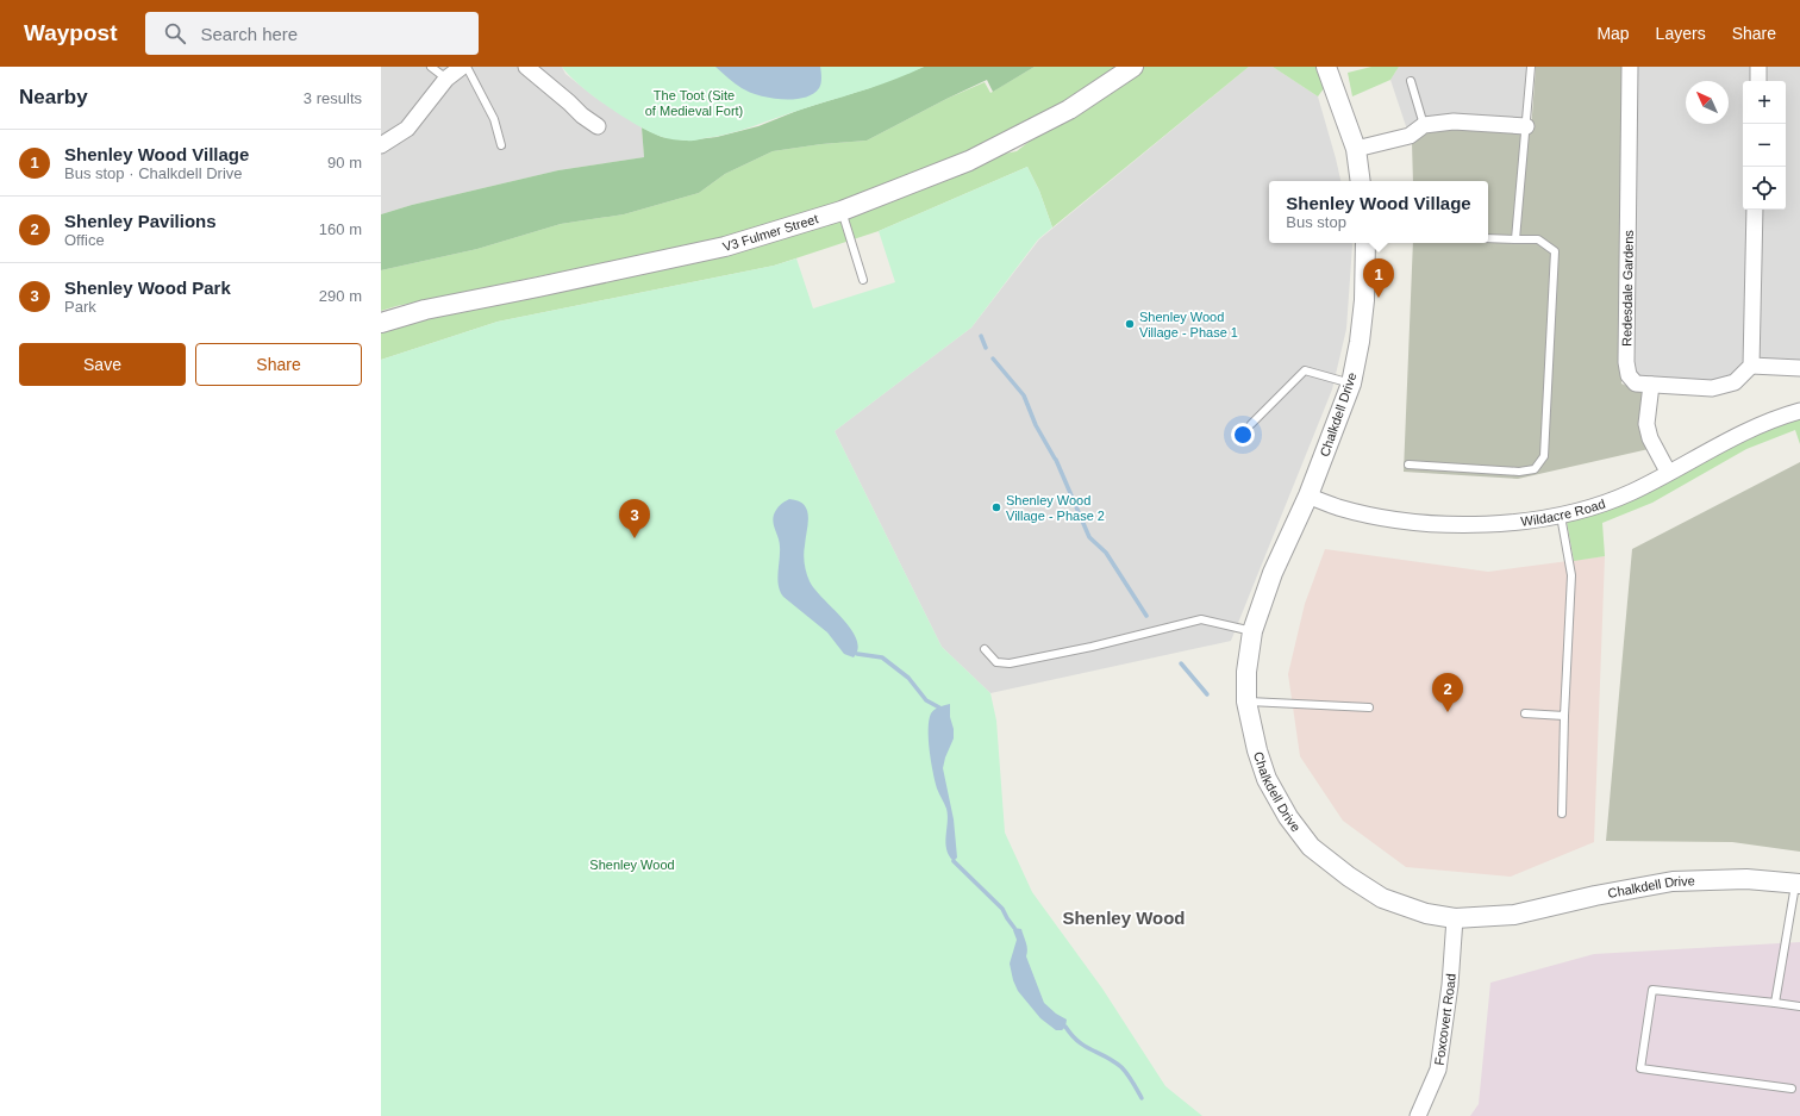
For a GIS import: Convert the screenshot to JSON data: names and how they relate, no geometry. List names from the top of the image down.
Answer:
{
  "streets": {
    "street": [
      "V3 Fulmer Street",
      "Redesdale Gardens",
      "Chalkdell Drive",
      "Wildacre Road",
      "Foxcovert Road"
    ]
  },
  "crossings": [
    ["Chalkdell Drive", "Wildacre Road"],
    ["Chalkdell Drive", "Foxcovert Road"]
  ],
  "districts": ["Shenley Wood"],
  "parks": ["The Toot (Site of Medieval Fort)", "Shenley Wood"],
  "places": ["Shenley Wood Village - Phase 1", "Shenley Wood Village - Phase 2"],
  "north": "top left",
  "page": {
    "header": "Waypost",
    "search": "Search here",
    "nav": ["Map", "Layers", "Share"],
    "heading": ["Nearby", "3 results"],
    "map_buttons": ["+", "−"],
    "list": [
      {
        "mark": "1",
        "name": "Shenley Wood Village",
        "note": "Bus stop · Chalkdell Drive",
        "value": "90 m"
      },
      {
        "mark": "2",
        "name": "Shenley Pavilions",
        "note": "Office",
        "value": "160 m"
      },
      {
        "mark": "3",
        "name": "Shenley Wood Park",
        "note": "Park",
        "value": "290 m"
      }
    ],
    "popup": ["Shenley Wood Village", "Bus stop"],
    "pins": ["1", "3", "2"],
    "buttons": ["Save", "Share"]
  }
}
